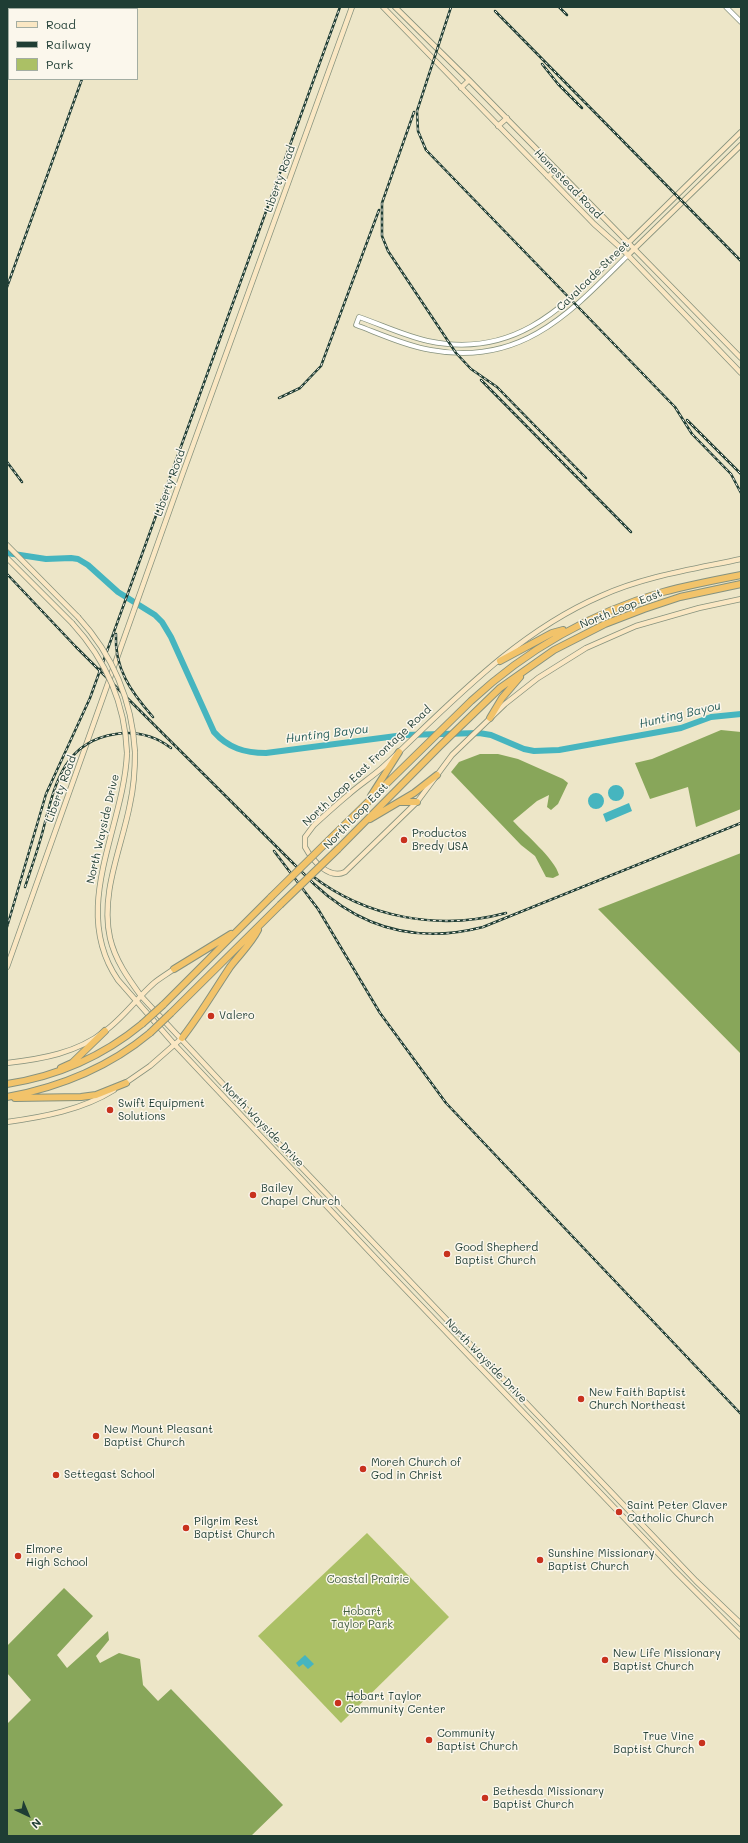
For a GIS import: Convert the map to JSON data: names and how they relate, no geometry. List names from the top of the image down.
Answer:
{
  "streets": {
    "highway": ["North Loop East"],
    "main road": [
      "Liberty Road",
      "Homestead Road",
      "Cavalcade Street",
      "North Loop East Frontage Road",
      "North Wayside Drive"
    ]
  },
  "crossings": [
    ["Homestead Road", "Cavalcade Street"]
  ],
  "water": ["Hunting Bayou"],
  "parks": ["Coastal Prairie", "Hobart Taylor Park"],
  "places": [
    "Productos Bredy USA",
    "Valero",
    "Swift Equipment Solutions",
    "Bailey Chapel Church",
    "Good Shepherd Baptist Church",
    "New Faith Baptist Church Northeast",
    "New Mount Pleasant Baptist Church",
    "Moreh Church of God in Christ",
    "Settegast School",
    "Saint Peter Claver Catholic Church",
    "Pilgrim Rest Baptist Church",
    "Elmore High School",
    "Sunshine Missionary Baptist Church",
    "New Life Missionary Baptist Church",
    "Hobart Taylor Community Center",
    "Community Baptist Church",
    "True Vine Baptist Church",
    "Bethesda Missionary Baptist Church"
  ],
  "legend": ["Road", "Railway", "Park"],
  "north": "bottom right"
}
